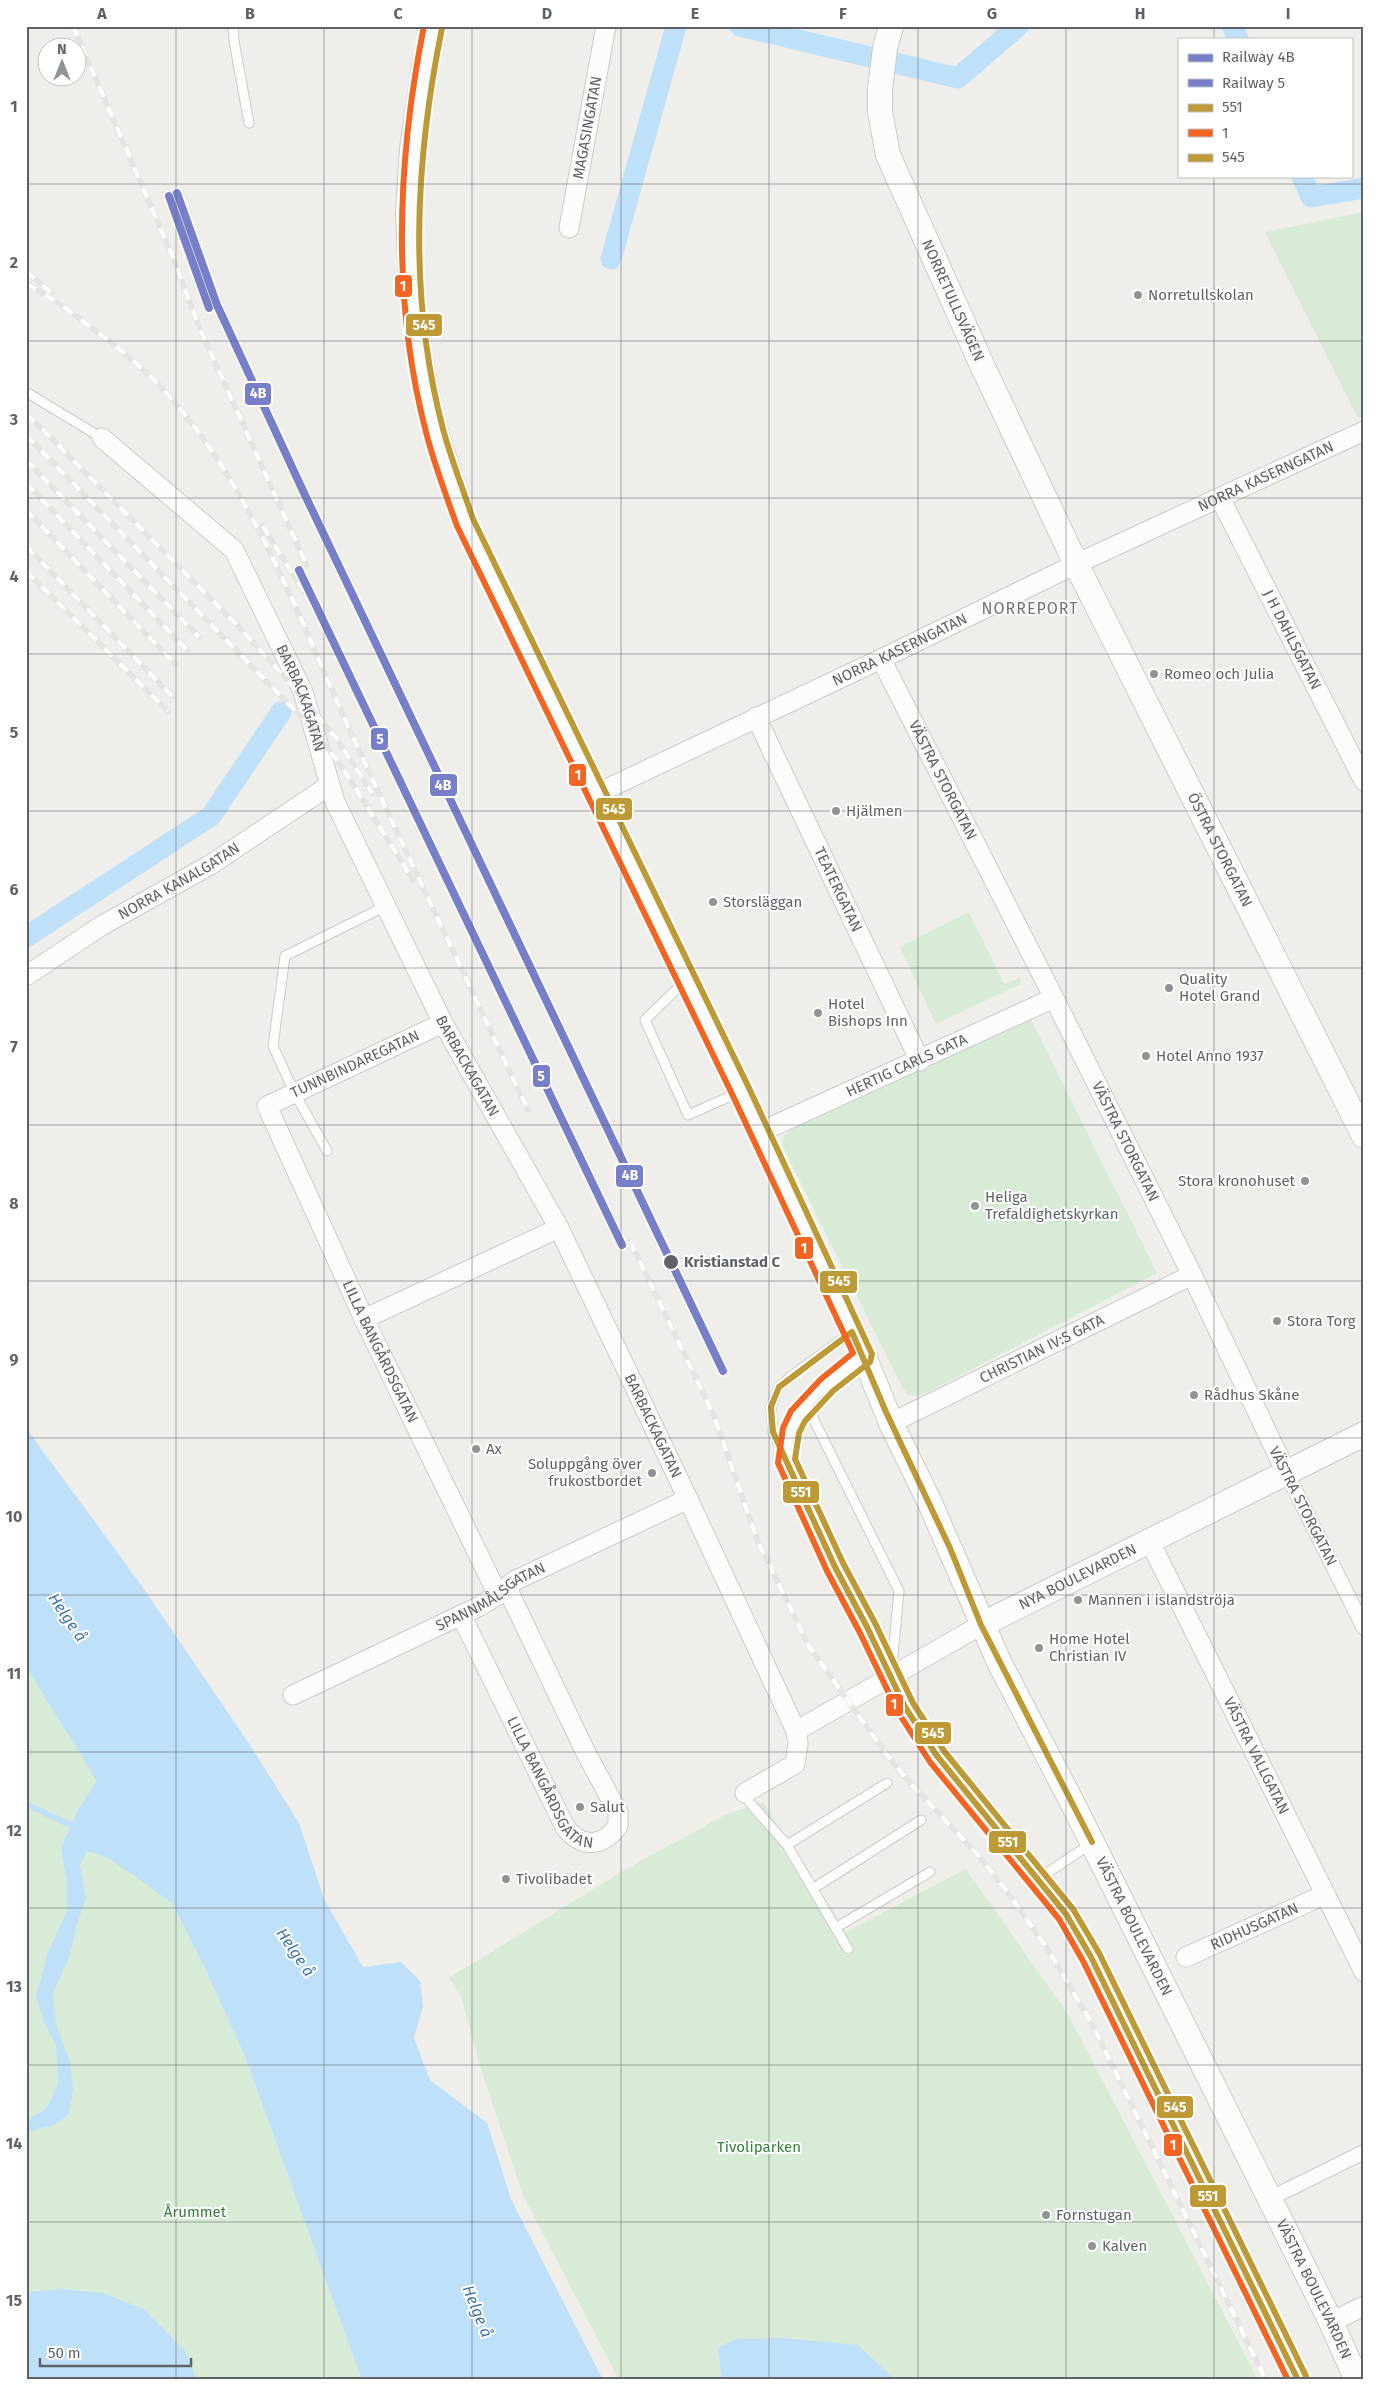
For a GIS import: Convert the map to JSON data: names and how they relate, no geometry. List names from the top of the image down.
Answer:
{
  "streets": {
    "street": [
      "MAGASINGATAN",
      "NORRETULLSVÄGEN",
      "NORRA KASERNGATAN",
      "J H DAHLSGATAN",
      "BARBACKAGATAN",
      "VÄSTRA STORGATAN",
      "ÖSTRA STORGATAN",
      "NORRA KANALGATAN",
      "TEATERGATAN",
      "TUNNBINDAREGATAN",
      "HERTIG CARLS GATA",
      "CHRISTIAN IV:S GATA",
      "LILLA BANGÅRDSGATAN",
      "NYA BOULEVARDEN",
      "SPANNMÅLSGATAN",
      "VÄSTRA VALLGATAN",
      "RIDHUSGATAN",
      "VÄSTRA BOULEVARDEN"
    ]
  },
  "crossings": [
    ["NORRETULLSVÄGEN", "NORRA KASERNGATAN"],
    ["NORRETULLSVÄGEN", "ÖSTRA STORGATAN"],
    ["NORRA KASERNGATAN", "J H DAHLSGATAN"],
    ["NORRA KASERNGATAN", "VÄSTRA STORGATAN"],
    ["NORRA KASERNGATAN", "ÖSTRA STORGATAN"],
    ["NORRA KASERNGATAN", "TEATERGATAN"],
    ["NORRA KASERNGATAN", "VÄSTRA BOULEVARDEN"],
    ["BARBACKAGATAN", "NORRA KANALGATAN"],
    ["BARBACKAGATAN", "TUNNBINDAREGATAN"],
    ["BARBACKAGATAN", "NYA BOULEVARDEN"],
    ["BARBACKAGATAN", "SPANNMÅLSGATAN"],
    ["VÄSTRA STORGATAN", "HERTIG CARLS GATA"],
    ["VÄSTRA STORGATAN", "CHRISTIAN IV:S GATA"],
    ["VÄSTRA STORGATAN", "NYA BOULEVARDEN"],
    ["TEATERGATAN", "HERTIG CARLS GATA"],
    ["TUNNBINDAREGATAN", "LILLA BANGÅRDSGATAN"],
    ["HERTIG CARLS GATA", "VÄSTRA BOULEVARDEN"],
    ["CHRISTIAN IV:S GATA", "VÄSTRA BOULEVARDEN"],
    ["LILLA BANGÅRDSGATAN", "SPANNMÅLSGATAN"],
    ["NYA BOULEVARDEN", "VÄSTRA VALLGATAN"],
    ["NYA BOULEVARDEN", "VÄSTRA BOULEVARDEN"],
    ["VÄSTRA VALLGATAN", "RIDHUSGATAN"]
  ],
  "districts": ["NORREPORT"],
  "water": ["Helge å"],
  "parks": ["Tivoliparken", "Årummet"],
  "places": [
    "Norretullskolan",
    "Romeo och Julia",
    "Hjälmen",
    "Storsläggan",
    "Quality Hotel Grand",
    "Hotel Bishops Inn",
    "Hotel Anno 1937",
    "Stora kronohuset",
    "Heliga Trefaldighetskyrkan",
    "Kristianstad C",
    "Stora Torg",
    "Rådhus Skåne",
    "Ax",
    "Soluppgång över frukostbordet",
    "Mannen i islandströja",
    "Home Hotel Christian IV",
    "Salut",
    "Tivolibadet",
    "Fornstugan",
    "Kalven"
  ],
  "lines": [
    "transit line 1",
    "transit line 545",
    "rail line 4B",
    "rail line 5",
    "transit line 551"
  ],
  "legend": [
    "Railway 4B",
    "Railway 5",
    "551",
    "1",
    "545"
  ],
  "scale_bar": "50 m",
  "north": "top",
  "grid": {
    "columns": [
      "A",
      "B",
      "C",
      "D",
      "E",
      "F",
      "G",
      "H",
      "I"
    ],
    "rows": [
      "1",
      "2",
      "3",
      "4",
      "5",
      "6",
      "7",
      "8",
      "9",
      "10",
      "11",
      "12",
      "13",
      "14",
      "15"
    ]
  }
}
